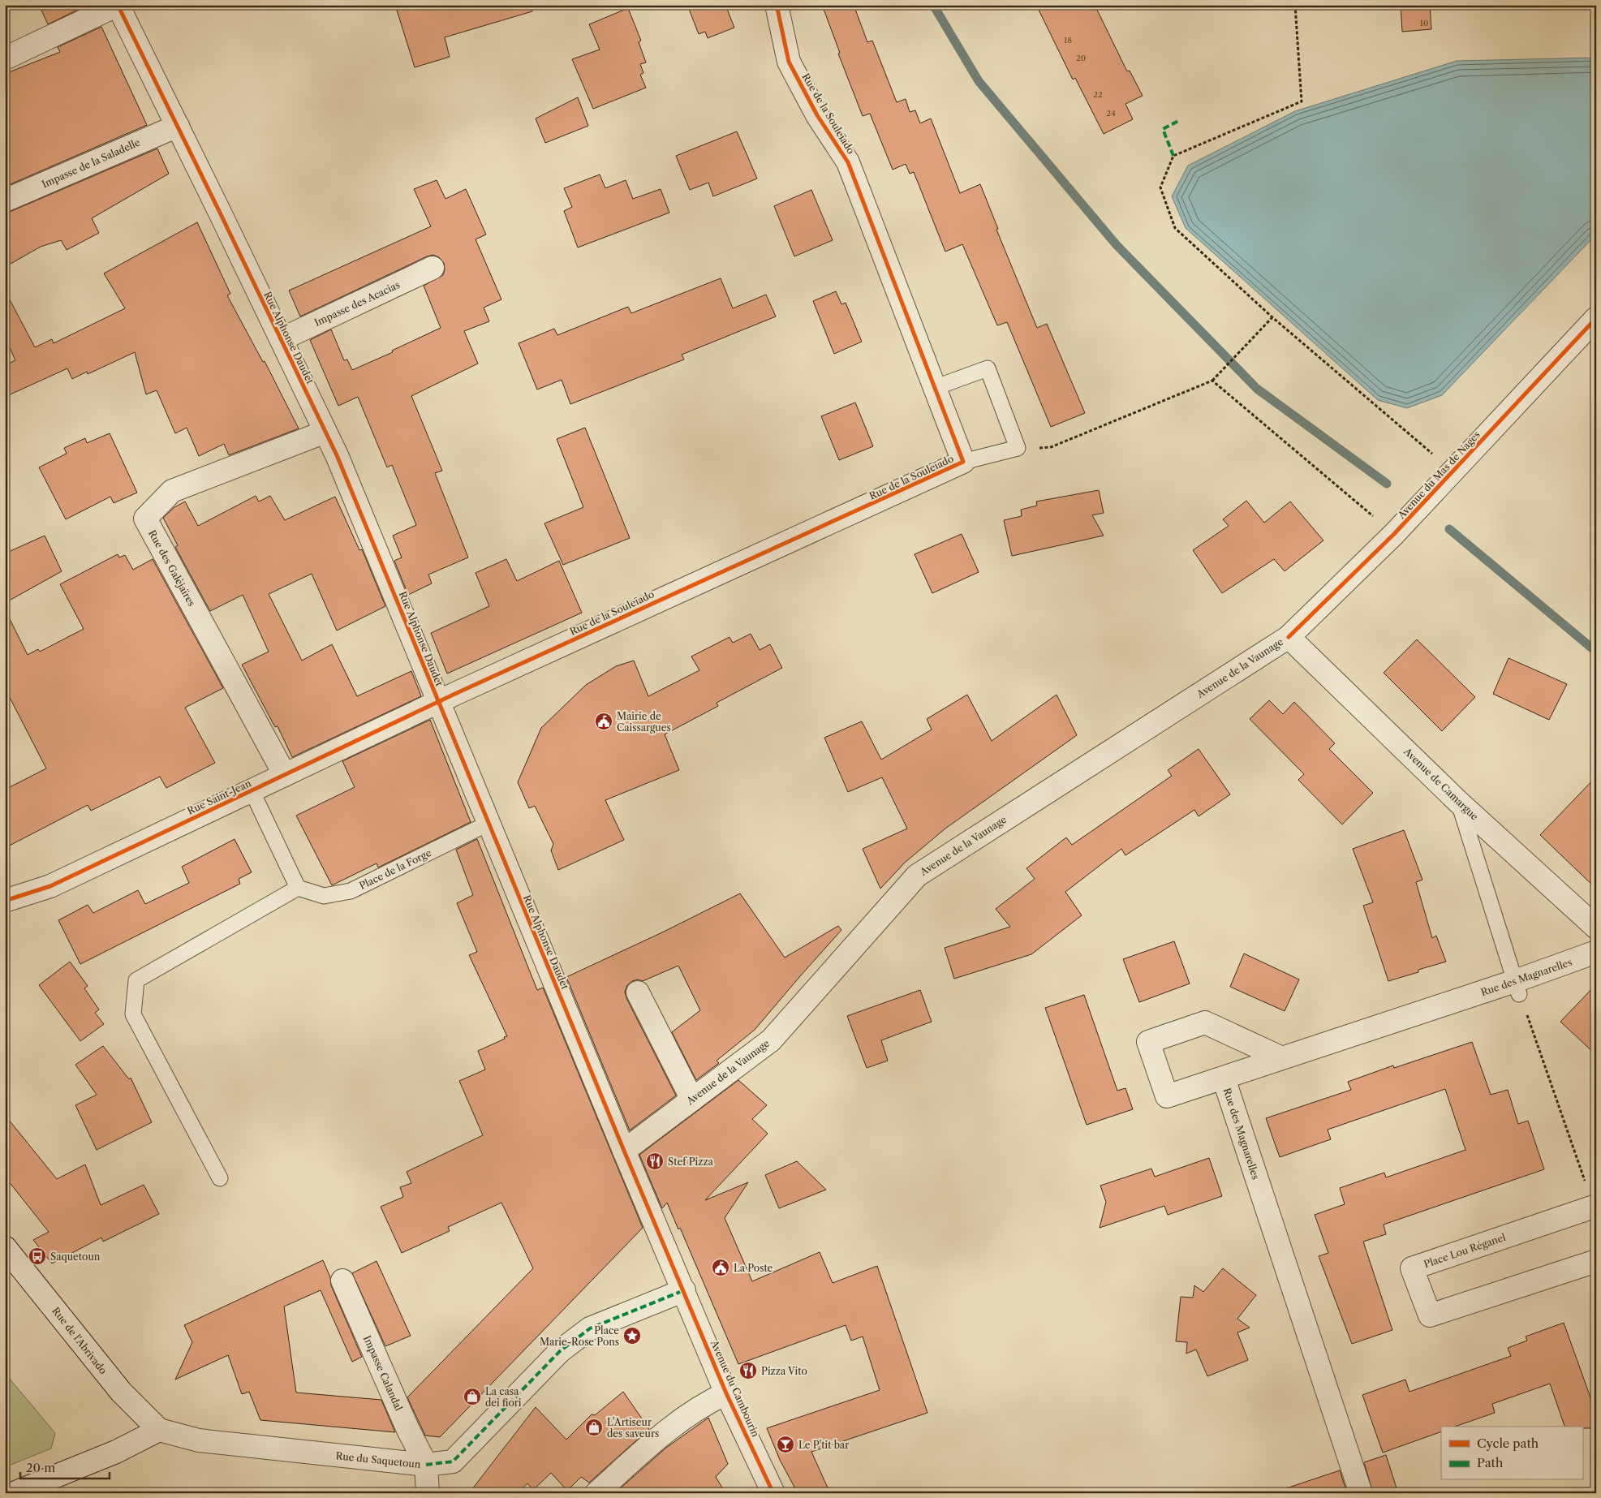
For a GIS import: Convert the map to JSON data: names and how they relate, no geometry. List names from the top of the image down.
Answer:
{
  "streets": {
    "street": [
      "Rue de la Souleïado",
      "Impasse de la Saladelle",
      "Impasse des Acacias",
      "Rue Alphonse Daudet",
      "Avenue du Mas de Nages",
      "Rue des Galèjaïres",
      "Avenue de la Vaunage",
      "Avenue de Camargue",
      "Rue Saint-Jean",
      "Rue des Magnarelles",
      "Place Lou Réganel",
      "Rue de l'Abrivado",
      "Impasse Calandal",
      "Avenue du Cambourin",
      "Rue du Saquetoun"
    ],
    "lane": ["Place de la Forge"]
  },
  "crossings": [
    ["Rue de la Souleïado", "Rue Alphonse Daudet"],
    ["Rue de la Souleïado", "Rue Saint-Jean"],
    ["Impasse de la Saladelle", "Rue Alphonse Daudet"],
    ["Impasse des Acacias", "Rue Alphonse Daudet"],
    ["Rue Alphonse Daudet", "Rue des Galèjaïres"],
    ["Rue Alphonse Daudet", "Avenue de la Vaunage"],
    ["Rue Alphonse Daudet", "Rue Saint-Jean"],
    ["Rue Alphonse Daudet", "Place de la Forge"],
    ["Rue Alphonse Daudet", "Avenue du Cambourin"],
    ["Rue Alphonse Daudet", "Rue du Saquetoun"],
    ["Avenue du Mas de Nages", "Avenue de la Vaunage"],
    ["Avenue du Mas de Nages", "Avenue de Camargue"],
    ["Rue des Galèjaïres", "Rue Saint-Jean"],
    ["Avenue de la Vaunage", "Avenue de Camargue"],
    ["Rue de l'Abrivado", "Rue du Saquetoun"],
    ["Impasse Calandal", "Rue du Saquetoun"],
    ["Avenue du Cambourin", "Rue du Saquetoun"]
  ],
  "places": {
    "public building": ["Mairie de Caissargues", "La Poste"],
    "restaurant": ["Stef Pizza", "Pizza Vito"],
    "bus stop": ["Saquetoun"],
    "place": ["Place Marie-Rose Pons"],
    "shop": ["La casa dei fiori", "L'Artiseur des saveurs"],
    "bar": ["Le P'tit bar"]
  },
  "house_numbers": [
    "10",
    "18",
    "20",
    "22",
    "24"
  ],
  "legend": ["Cycle path", "Path"],
  "scale_bar": "20 m"
}
